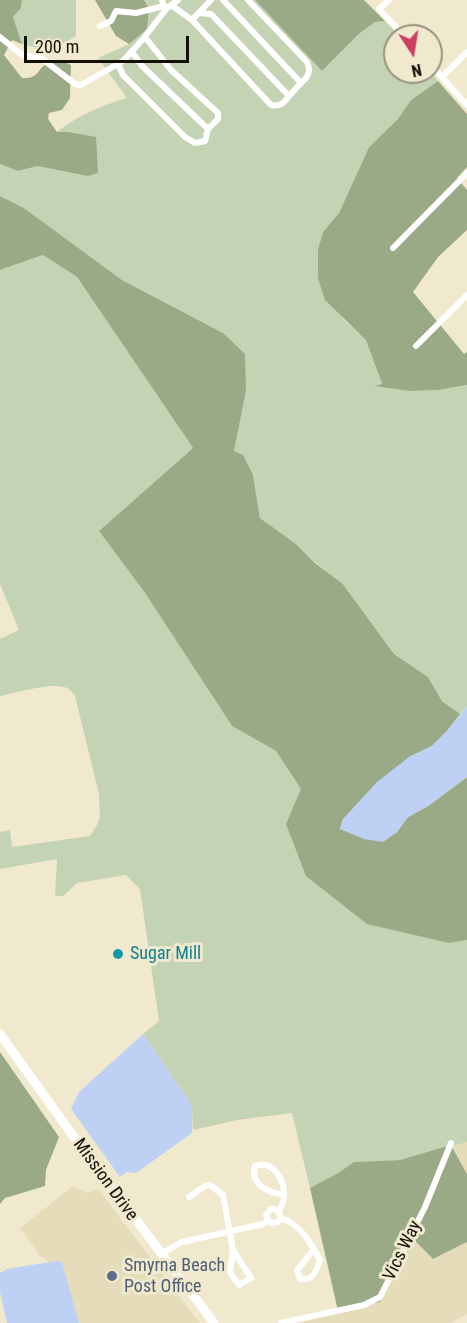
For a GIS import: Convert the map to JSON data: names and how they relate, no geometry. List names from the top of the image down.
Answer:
{
  "streets": {
    "street": ["Mission Drive", "Vics Way"]
  },
  "places": ["Sugar Mill", "Smyrna Beach Post Office"],
  "scale_bar": "200 m",
  "north": "bottom"
}
